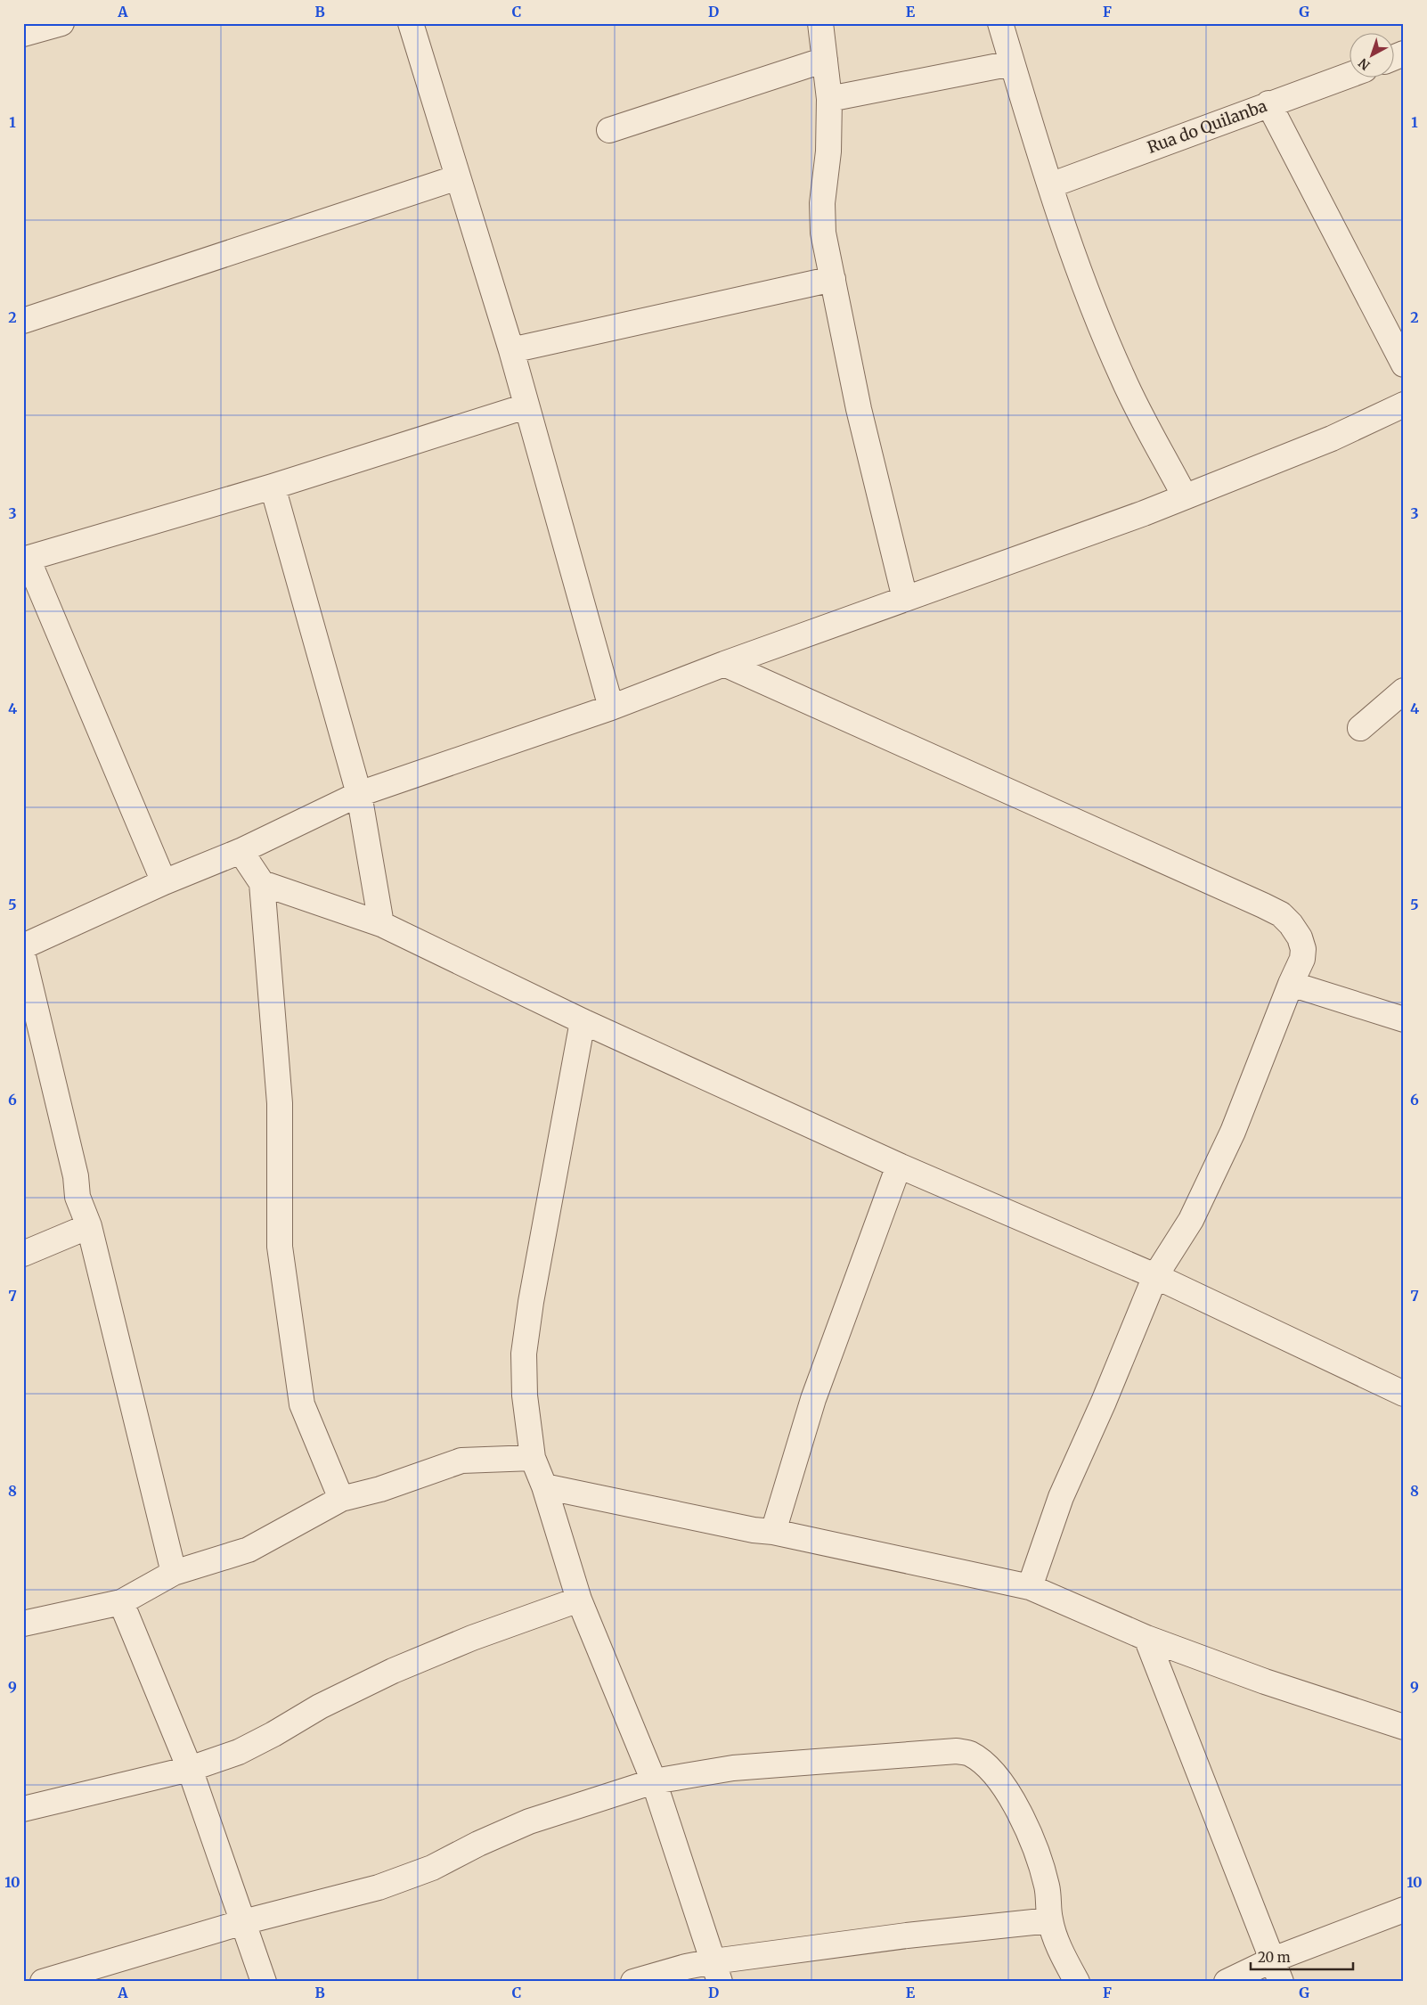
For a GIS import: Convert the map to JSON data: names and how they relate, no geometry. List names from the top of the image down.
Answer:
{
  "streets": {
    "street": ["Rua do Quilanba"]
  },
  "scale_bar": "20 m",
  "north": "bottom left",
  "grid": {
    "columns": [
      "A",
      "B",
      "C",
      "D",
      "E",
      "F",
      "G"
    ],
    "rows": [
      "1",
      "2",
      "3",
      "4",
      "5",
      "6",
      "7",
      "8",
      "9",
      "10"
    ]
  }
}
